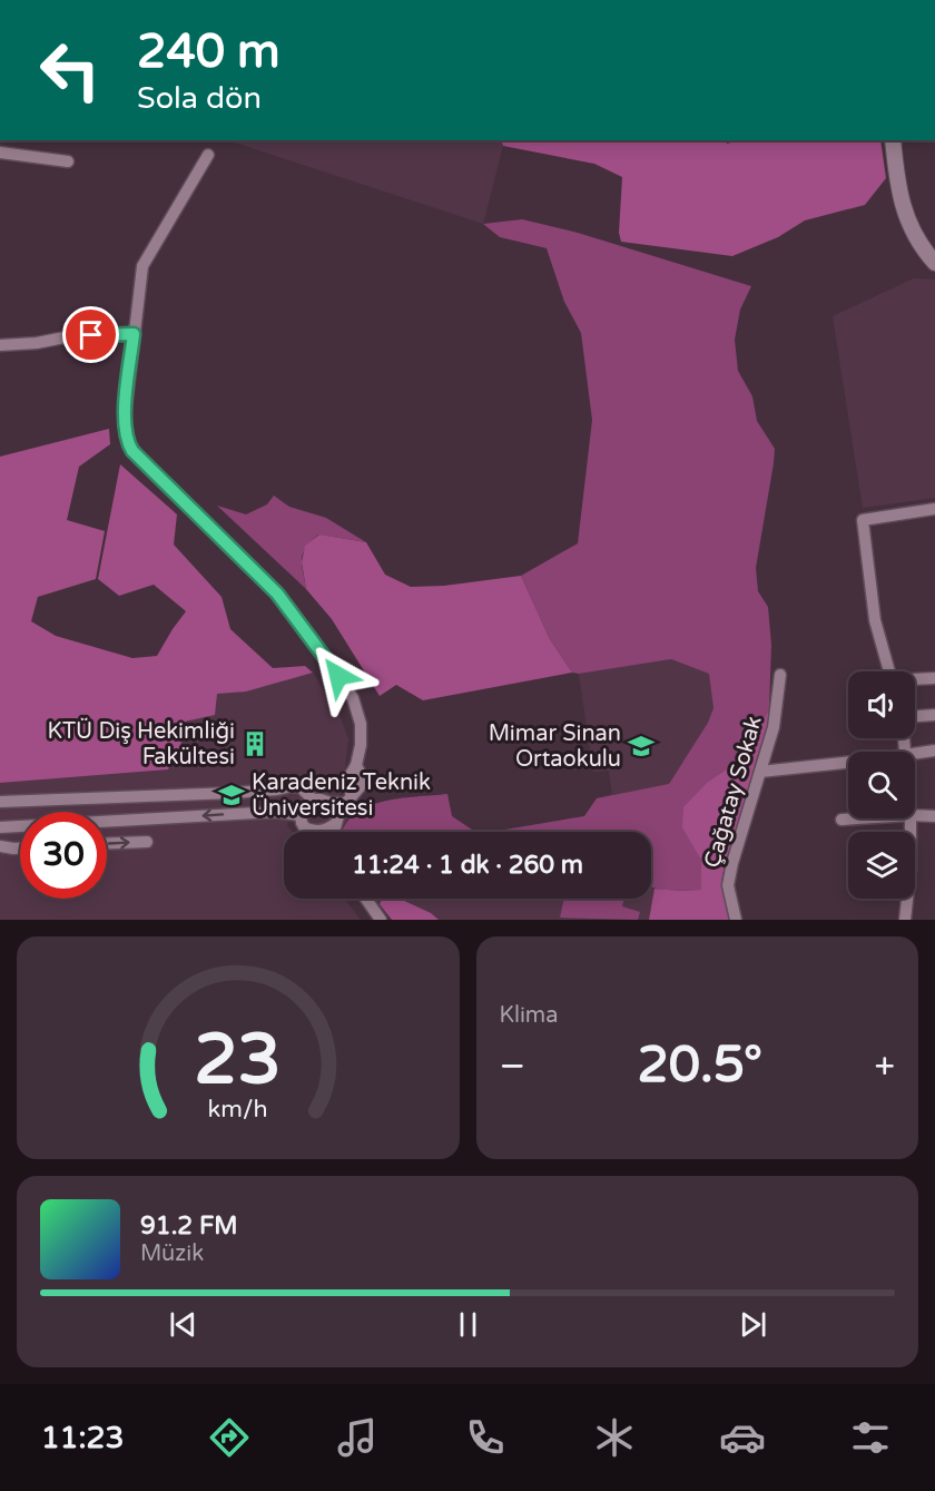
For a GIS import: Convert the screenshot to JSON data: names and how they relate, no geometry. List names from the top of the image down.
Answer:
{
  "streets": {
    "street": ["Çağatay Sokak"]
  },
  "places": {
    "building": ["KTÜ Diş Hekimliği Fakültesi"],
    "school or university": ["Mimar Sinan Ortaokulu", "Karadeniz Teknik Üniversitesi"]
  },
  "page": {
    "turn": ["240 m", "Sola dön"],
    "limit": "30",
    "trip": "11:24 · 1 dk · 260 m",
    "tile": "Klima",
    "heat": ["−", "20.5°", "+"],
    "song": ["91.2 FM", "Müzik"],
    "tabs": "11:23",
    "gauge": ["23", "km/h"]
  }
}
